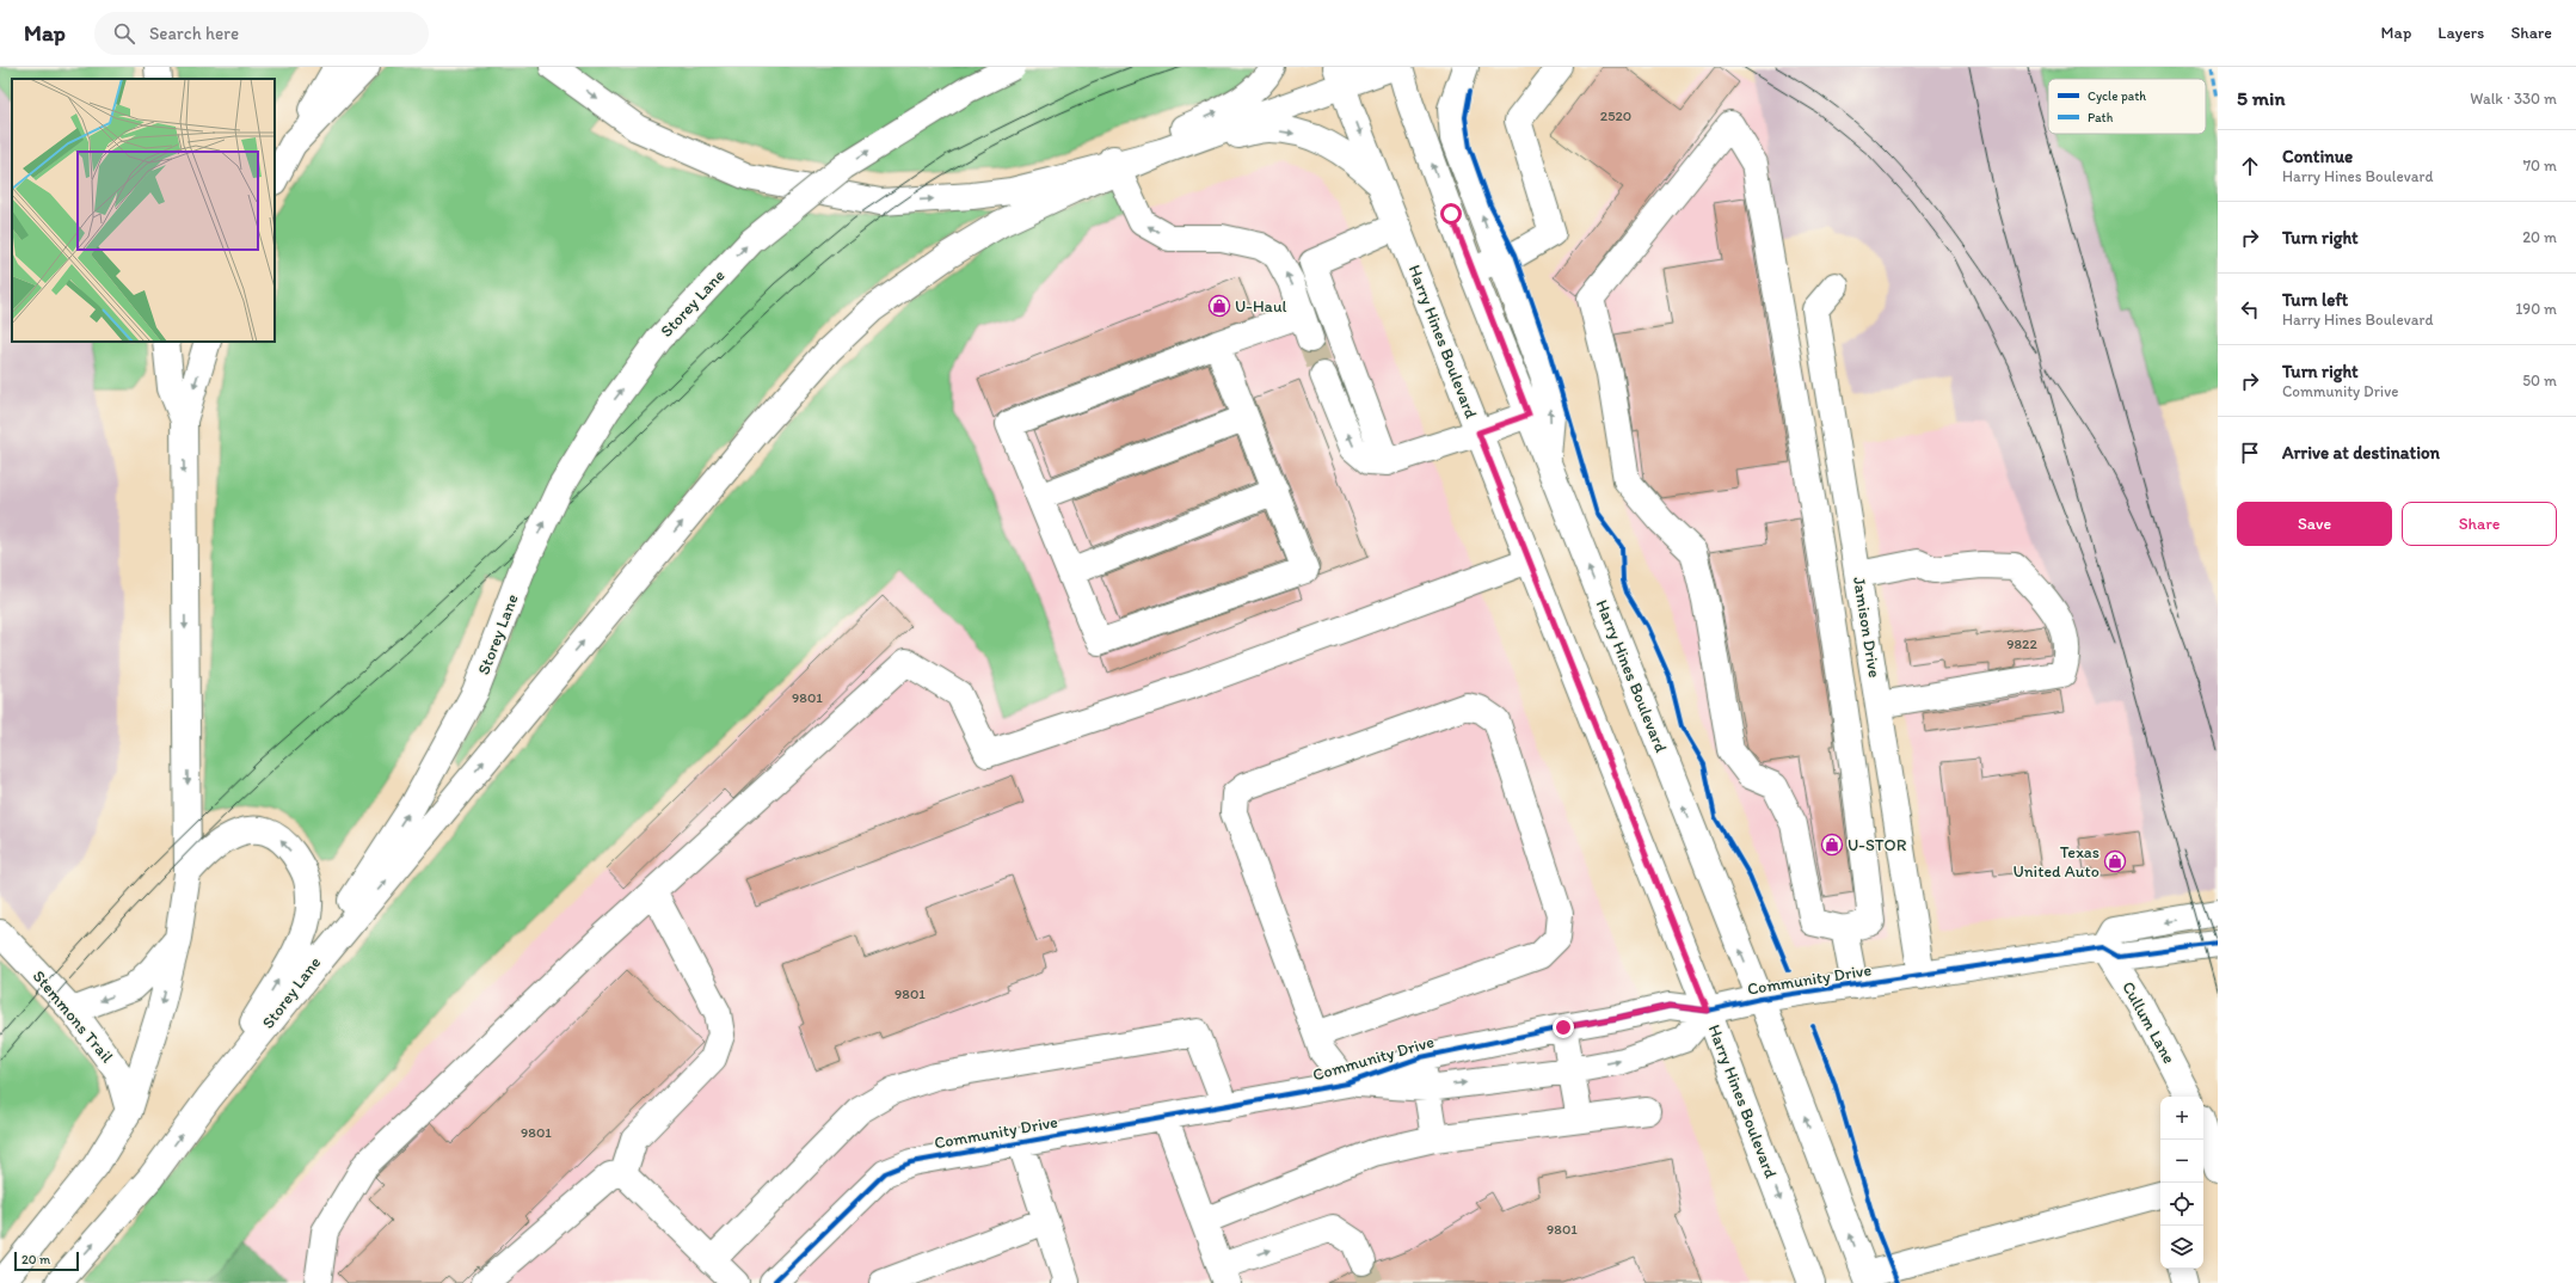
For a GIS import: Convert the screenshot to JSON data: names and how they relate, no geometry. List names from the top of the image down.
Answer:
{
  "streets": {
    "main road": [
      "Storey Lane",
      "Harry Hines Boulevard",
      "Jamison Drive",
      "Community Drive",
      "Stemmons Trail",
      "Cullum Lane"
    ]
  },
  "crossings": [
    ["Harry Hines Boulevard", "Community Drive"],
    ["Jamison Drive", "Community Drive"],
    ["Community Drive", "Cullum Lane"]
  ],
  "places": {
    "shop": ["U-Haul", "U-STOR", "Texas United Auto"]
  },
  "house_numbers": [
    "2520",
    "9822",
    "9801",
    "9801",
    "9801",
    "9801"
  ],
  "legend": ["Cycle path", "Path"],
  "scale_bar": "20 m",
  "page": {
    "header": "Map",
    "search": "Search here",
    "nav": ["Map", "Layers", "Share"],
    "heading": ["5 min", "Walk · 330 m"],
    "list": [
      ["Continue", "Harry Hines Boulevard", "70 m"],
      ["Turn right", "20 m"],
      ["Turn left", "Harry Hines Boulevard", "190 m"],
      ["Turn right", "Community Drive", "50 m"],
      "Arrive at destination"
    ],
    "buttons": ["Save", "Share"],
    "map_buttons": ["+", "−"],
    "scale": "20 m"
  }
}
